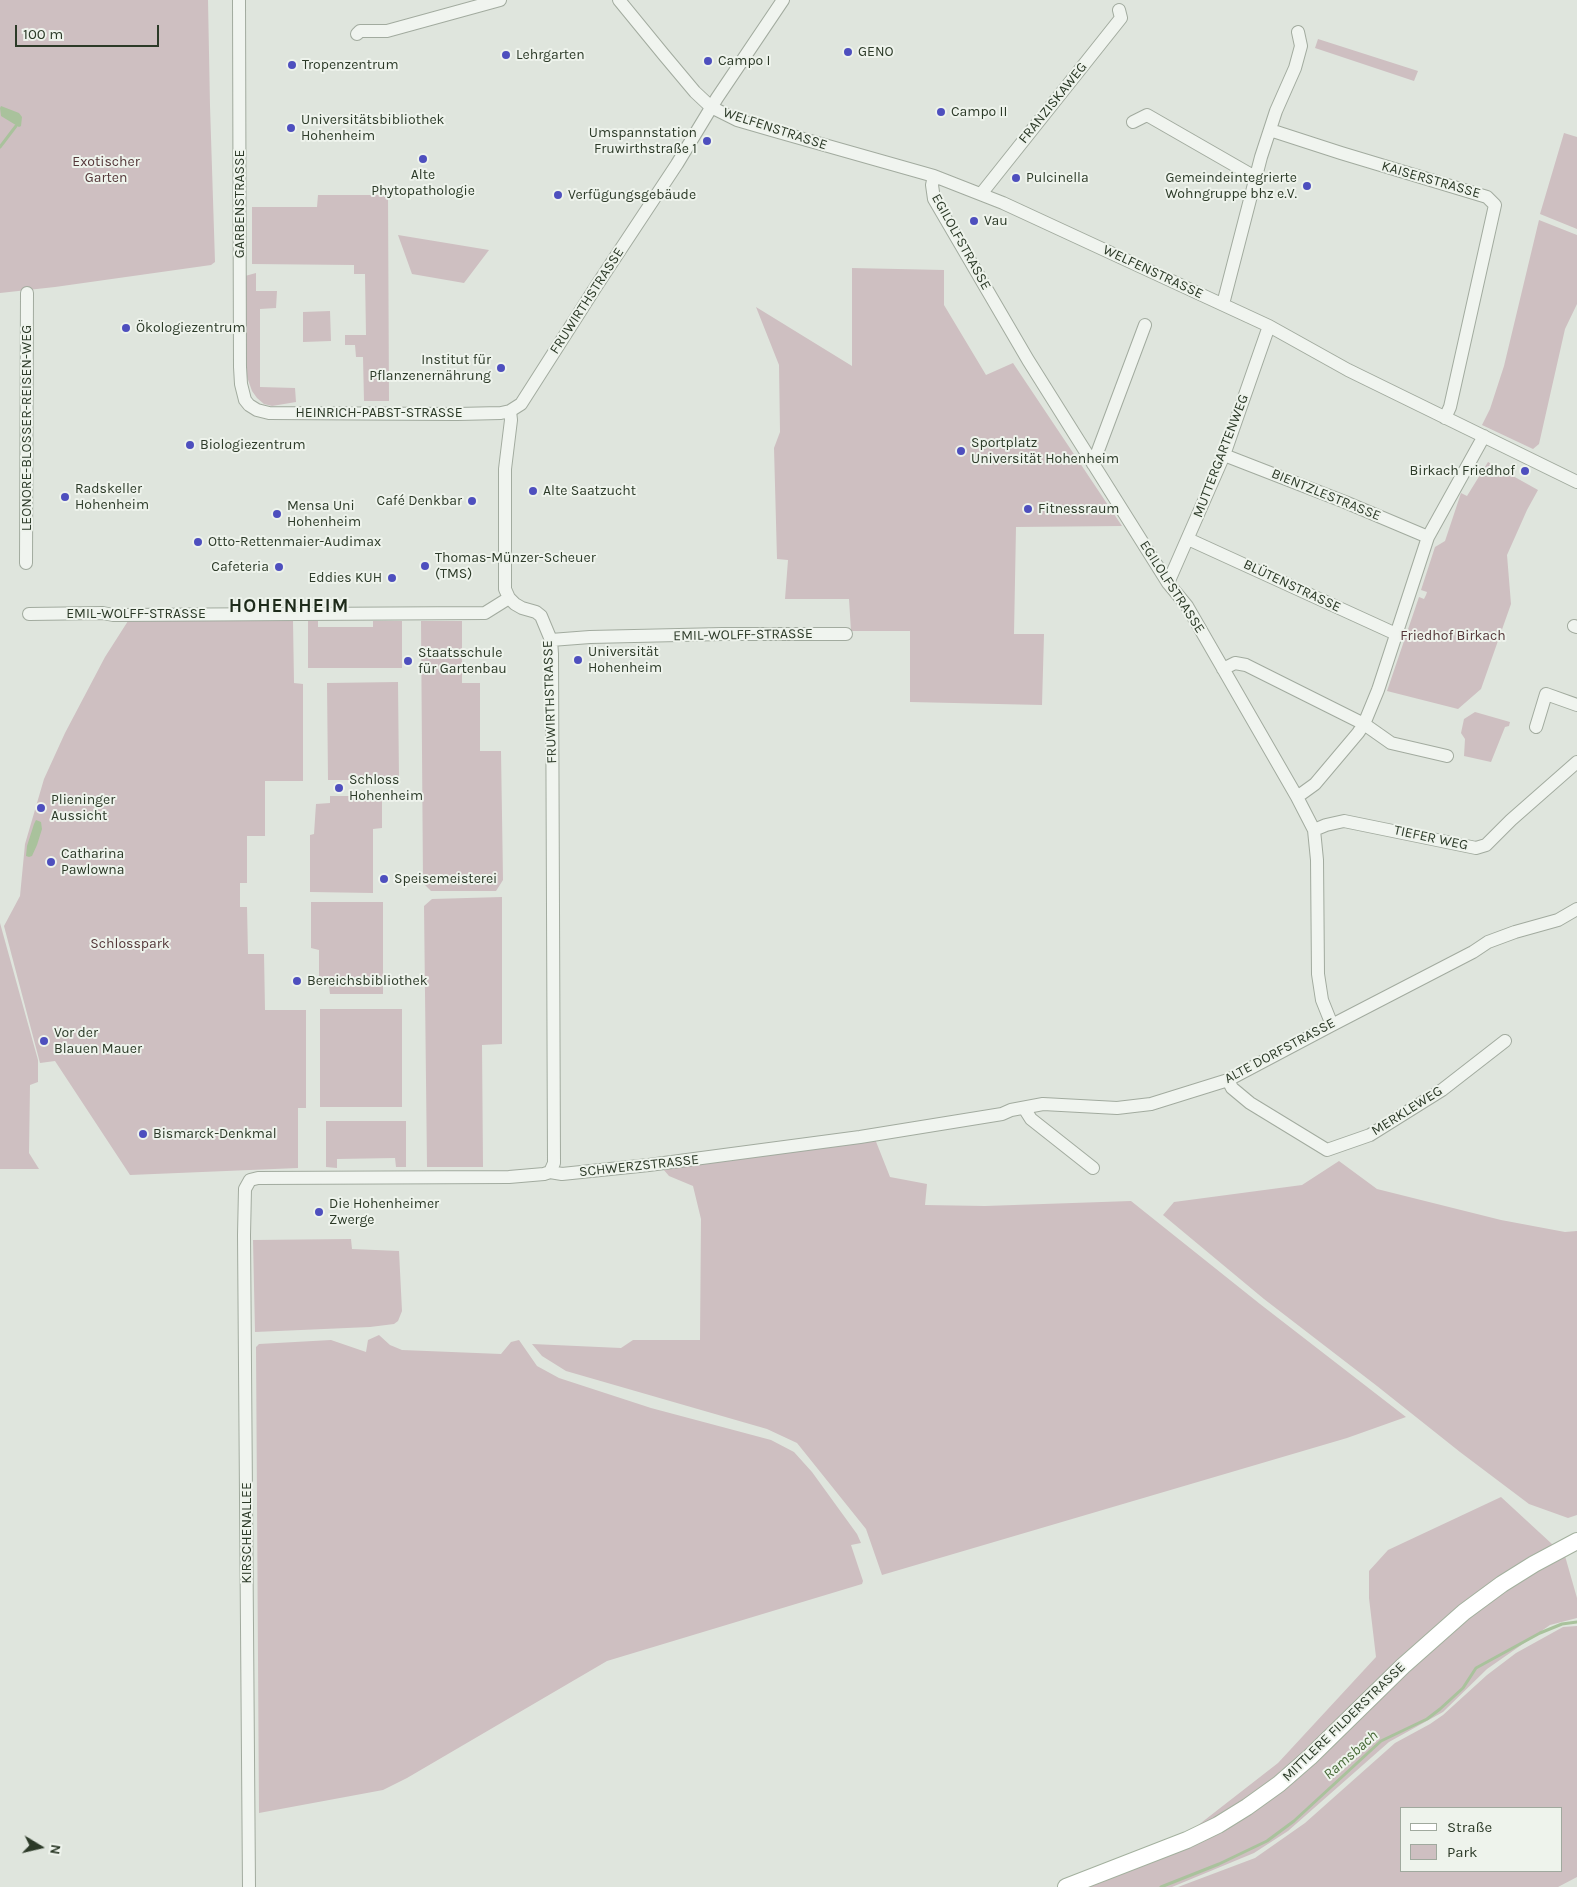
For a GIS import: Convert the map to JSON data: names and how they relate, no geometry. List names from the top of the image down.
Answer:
{
  "streets": {
    "main road": ["MITTLERE FILDERSTRASSE"],
    "street": [
      "FRANZISKAWEG",
      "WELFENSTRASSE",
      "KAISERSTRASSE",
      "GARBENSTRASSE",
      "EGILOLFSTRASSE",
      "FRUWIRTHSTRASSE",
      "HEINRICH-PABST-STRASSE",
      "LEONORE-BLOSSER-REISEN-WEG",
      "MUTTERGARTENWEG",
      "BIENTZLESTRASSE",
      "BLÜTENSTRASSE",
      "EMIL-WOLFF-STRASSE",
      "TIEFER WEG",
      "ALTE DORFSTRASSE",
      "MERKLEWEG",
      "SCHWERZSTRASSE",
      "KIRSCHENALLEE"
    ]
  },
  "crossings": [
    ["FRANZISKAWEG", "WELFENSTRASSE"],
    ["WELFENSTRASSE", "KAISERSTRASSE"],
    ["WELFENSTRASSE", "EGILOLFSTRASSE"],
    ["WELFENSTRASSE", "FRUWIRTHSTRASSE"],
    ["WELFENSTRASSE", "MUTTERGARTENWEG"],
    ["GARBENSTRASSE", "HEINRICH-PABST-STRASSE"],
    ["EGILOLFSTRASSE", "MUTTERGARTENWEG"],
    ["EGILOLFSTRASSE", "TIEFER WEG"],
    ["EGILOLFSTRASSE", "ALTE DORFSTRASSE"],
    ["FRUWIRTHSTRASSE", "HEINRICH-PABST-STRASSE"],
    ["FRUWIRTHSTRASSE", "EMIL-WOLFF-STRASSE"],
    ["FRUWIRTHSTRASSE", "SCHWERZSTRASSE"],
    ["MUTTERGARTENWEG", "BIENTZLESTRASSE"],
    ["MUTTERGARTENWEG", "BLÜTENSTRASSE"],
    ["ALTE DORFSTRASSE", "MERKLEWEG"],
    ["ALTE DORFSTRASSE", "SCHWERZSTRASSE"],
    ["SCHWERZSTRASSE", "KIRSCHENALLEE"]
  ],
  "districts": ["HOHENHEIM"],
  "water": ["Ramsbach"],
  "parks": ["Exotischer Garten", "Friedhof Birkach", "Schlosspark"],
  "places": [
    "GENO",
    "Lehrgarten",
    "Campo I",
    "Tropenzentrum",
    "Campo II",
    "Universitätsbibliothek Hohenheim",
    "Umspannstation Fruwirthstraße 1",
    "Alte Phytopathologie",
    "Pulcinella",
    "Gemeindeintegrierte Wohngruppe bhz e.V.",
    "Verfügungsgebäude",
    "Vau",
    "Ökologiezentrum",
    "Institut für Pflanzenernährung",
    "Biologiezentrum",
    "Sportplatz Universität Hohenheim",
    "Birkach Friedhof",
    "Alte Saatzucht",
    "Radskeller Hohenheim",
    "Café Denkbar",
    "Fitnessraum",
    "Mensa Uni Hohenheim",
    "Otto-Rettenmaier-Audimax",
    "Thomas-Münzer-Scheuer (TMS)",
    "Cafeteria",
    "Eddies KUH",
    "Universität Hohenheim",
    "Staatsschule für Gartenbau",
    "Schloss Hohenheim",
    "Plieninger Aussicht",
    "Catharina Pawlowna",
    "Speisemeisterei",
    "Bereichsbibliothek",
    "Vor der Blauen Mauer",
    "Bismarck-Denkmal",
    "Die Hohenheimer Zwerge"
  ],
  "legend": ["Straße", "Park"],
  "scale_bar": "100 m",
  "north": "right"
}
